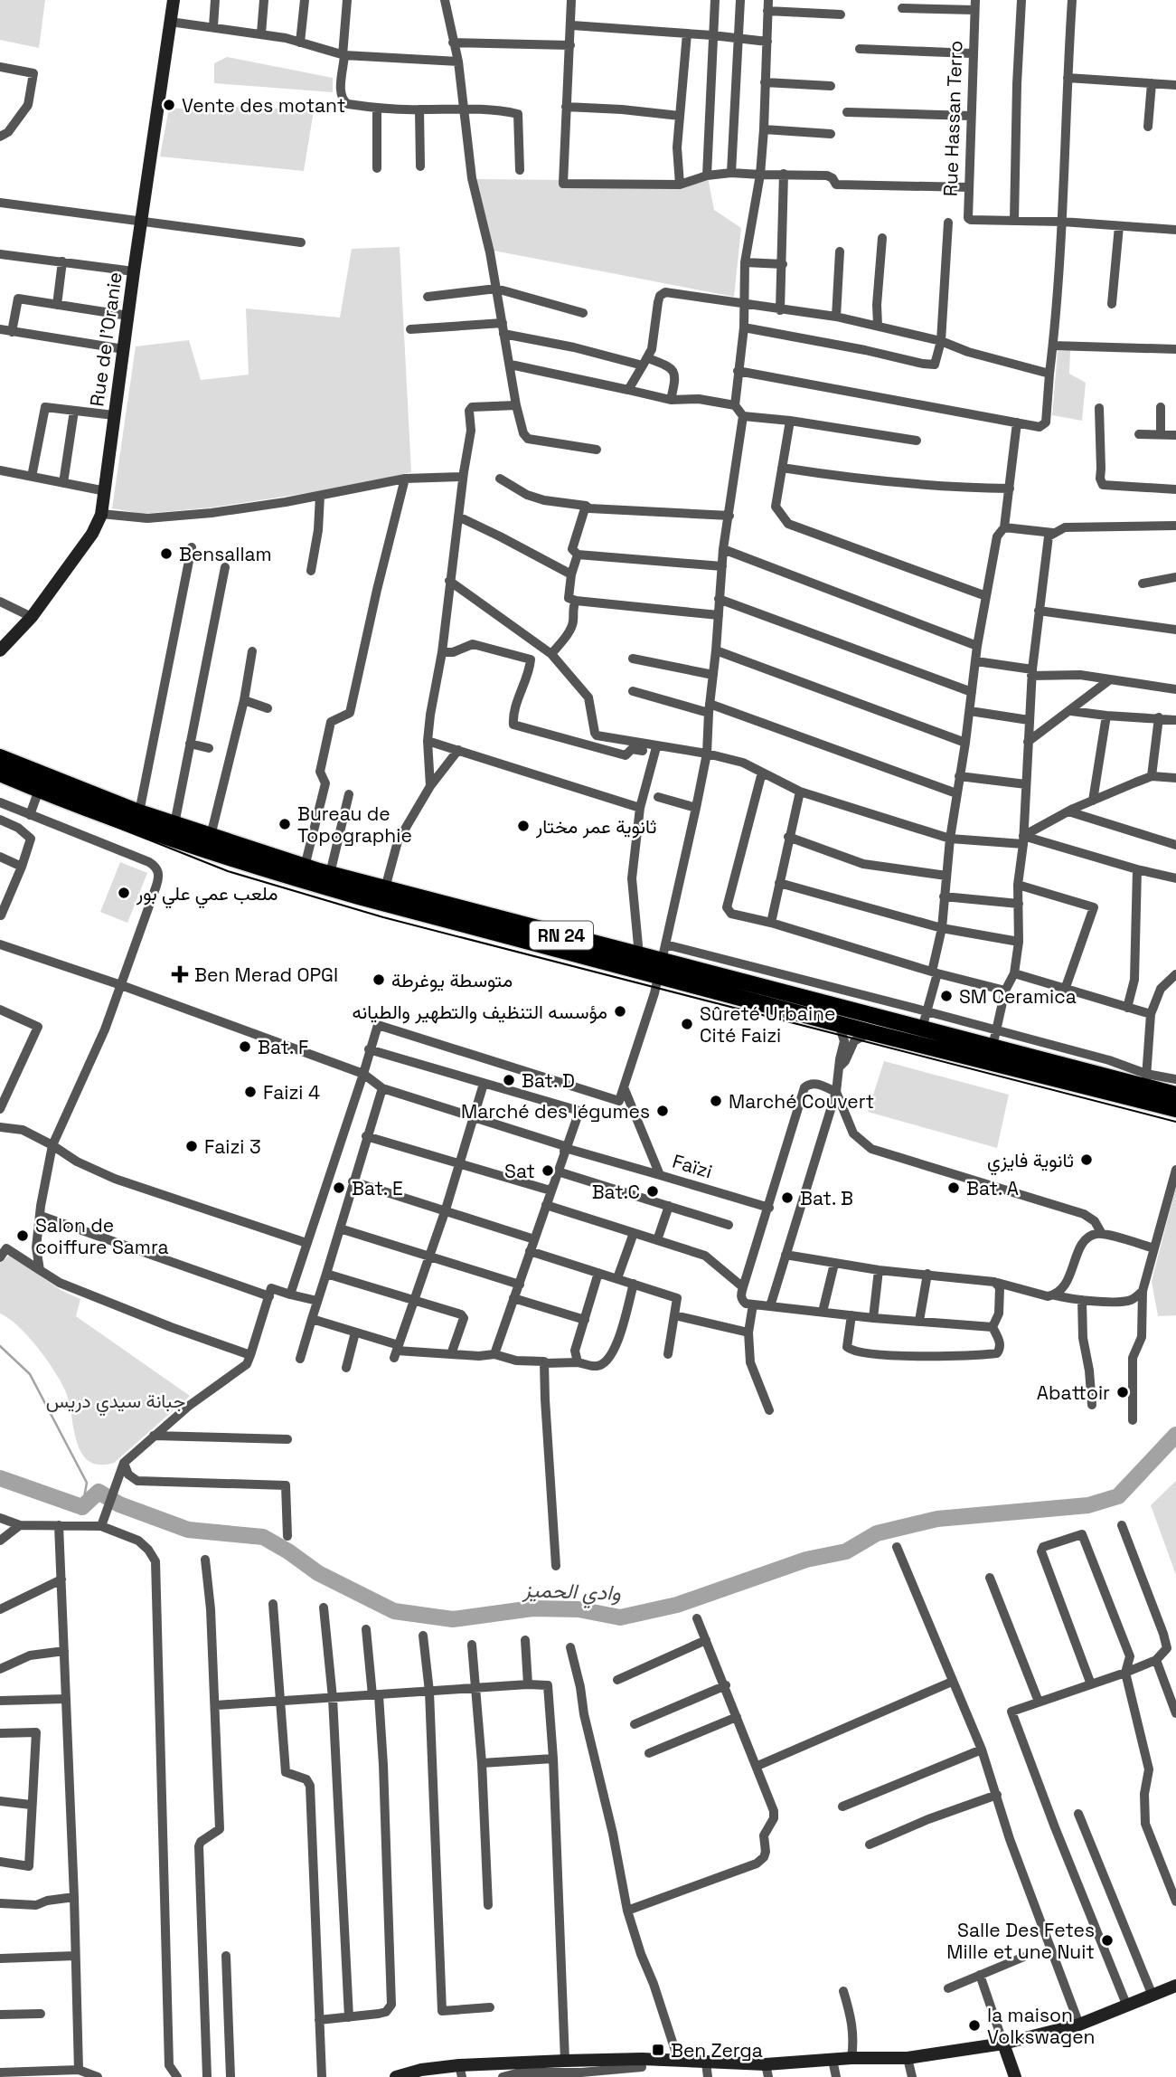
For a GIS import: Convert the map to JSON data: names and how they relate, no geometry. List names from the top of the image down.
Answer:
{
  "streets": {
    "main road": ["Rue de l'Oranie", "RN 24"],
    "street": ["Rue Hassan Terro", "Faïzi"]
  },
  "water": ["وادي الحميز"],
  "parks": ["جبانة سيدي دريس"],
  "places": {
    "other": [
      "Vente des motant",
      "Bensallam",
      "Bureau de Topographie",
      "ثانوية عمر مختار",
      "ملعب عمي علي بور",
      "متوسطة يوغرطة",
      "SM Ceramica",
      "مؤسسه التنظيف والتطهير والطيانه",
      "Sûreté Urbaine Cité Faizi",
      "Bat. F",
      "Bat. D",
      "Faizi 4",
      "Marché Couvert",
      "Marché des légumes",
      "Faizi 3",
      "ثانوية فايزي",
      "Sat",
      "Bat. E",
      "Bat. A",
      "Bat.C",
      "Bat. B",
      "Salon de coiffure Samra",
      "Abattoir",
      "Salle Des Fetes Mille et une Nuit",
      "la maison Volkswagen"
    ],
    "health": ["Ben Merad OPGI"],
    "transit": ["Ben Zerga"]
  }
}
